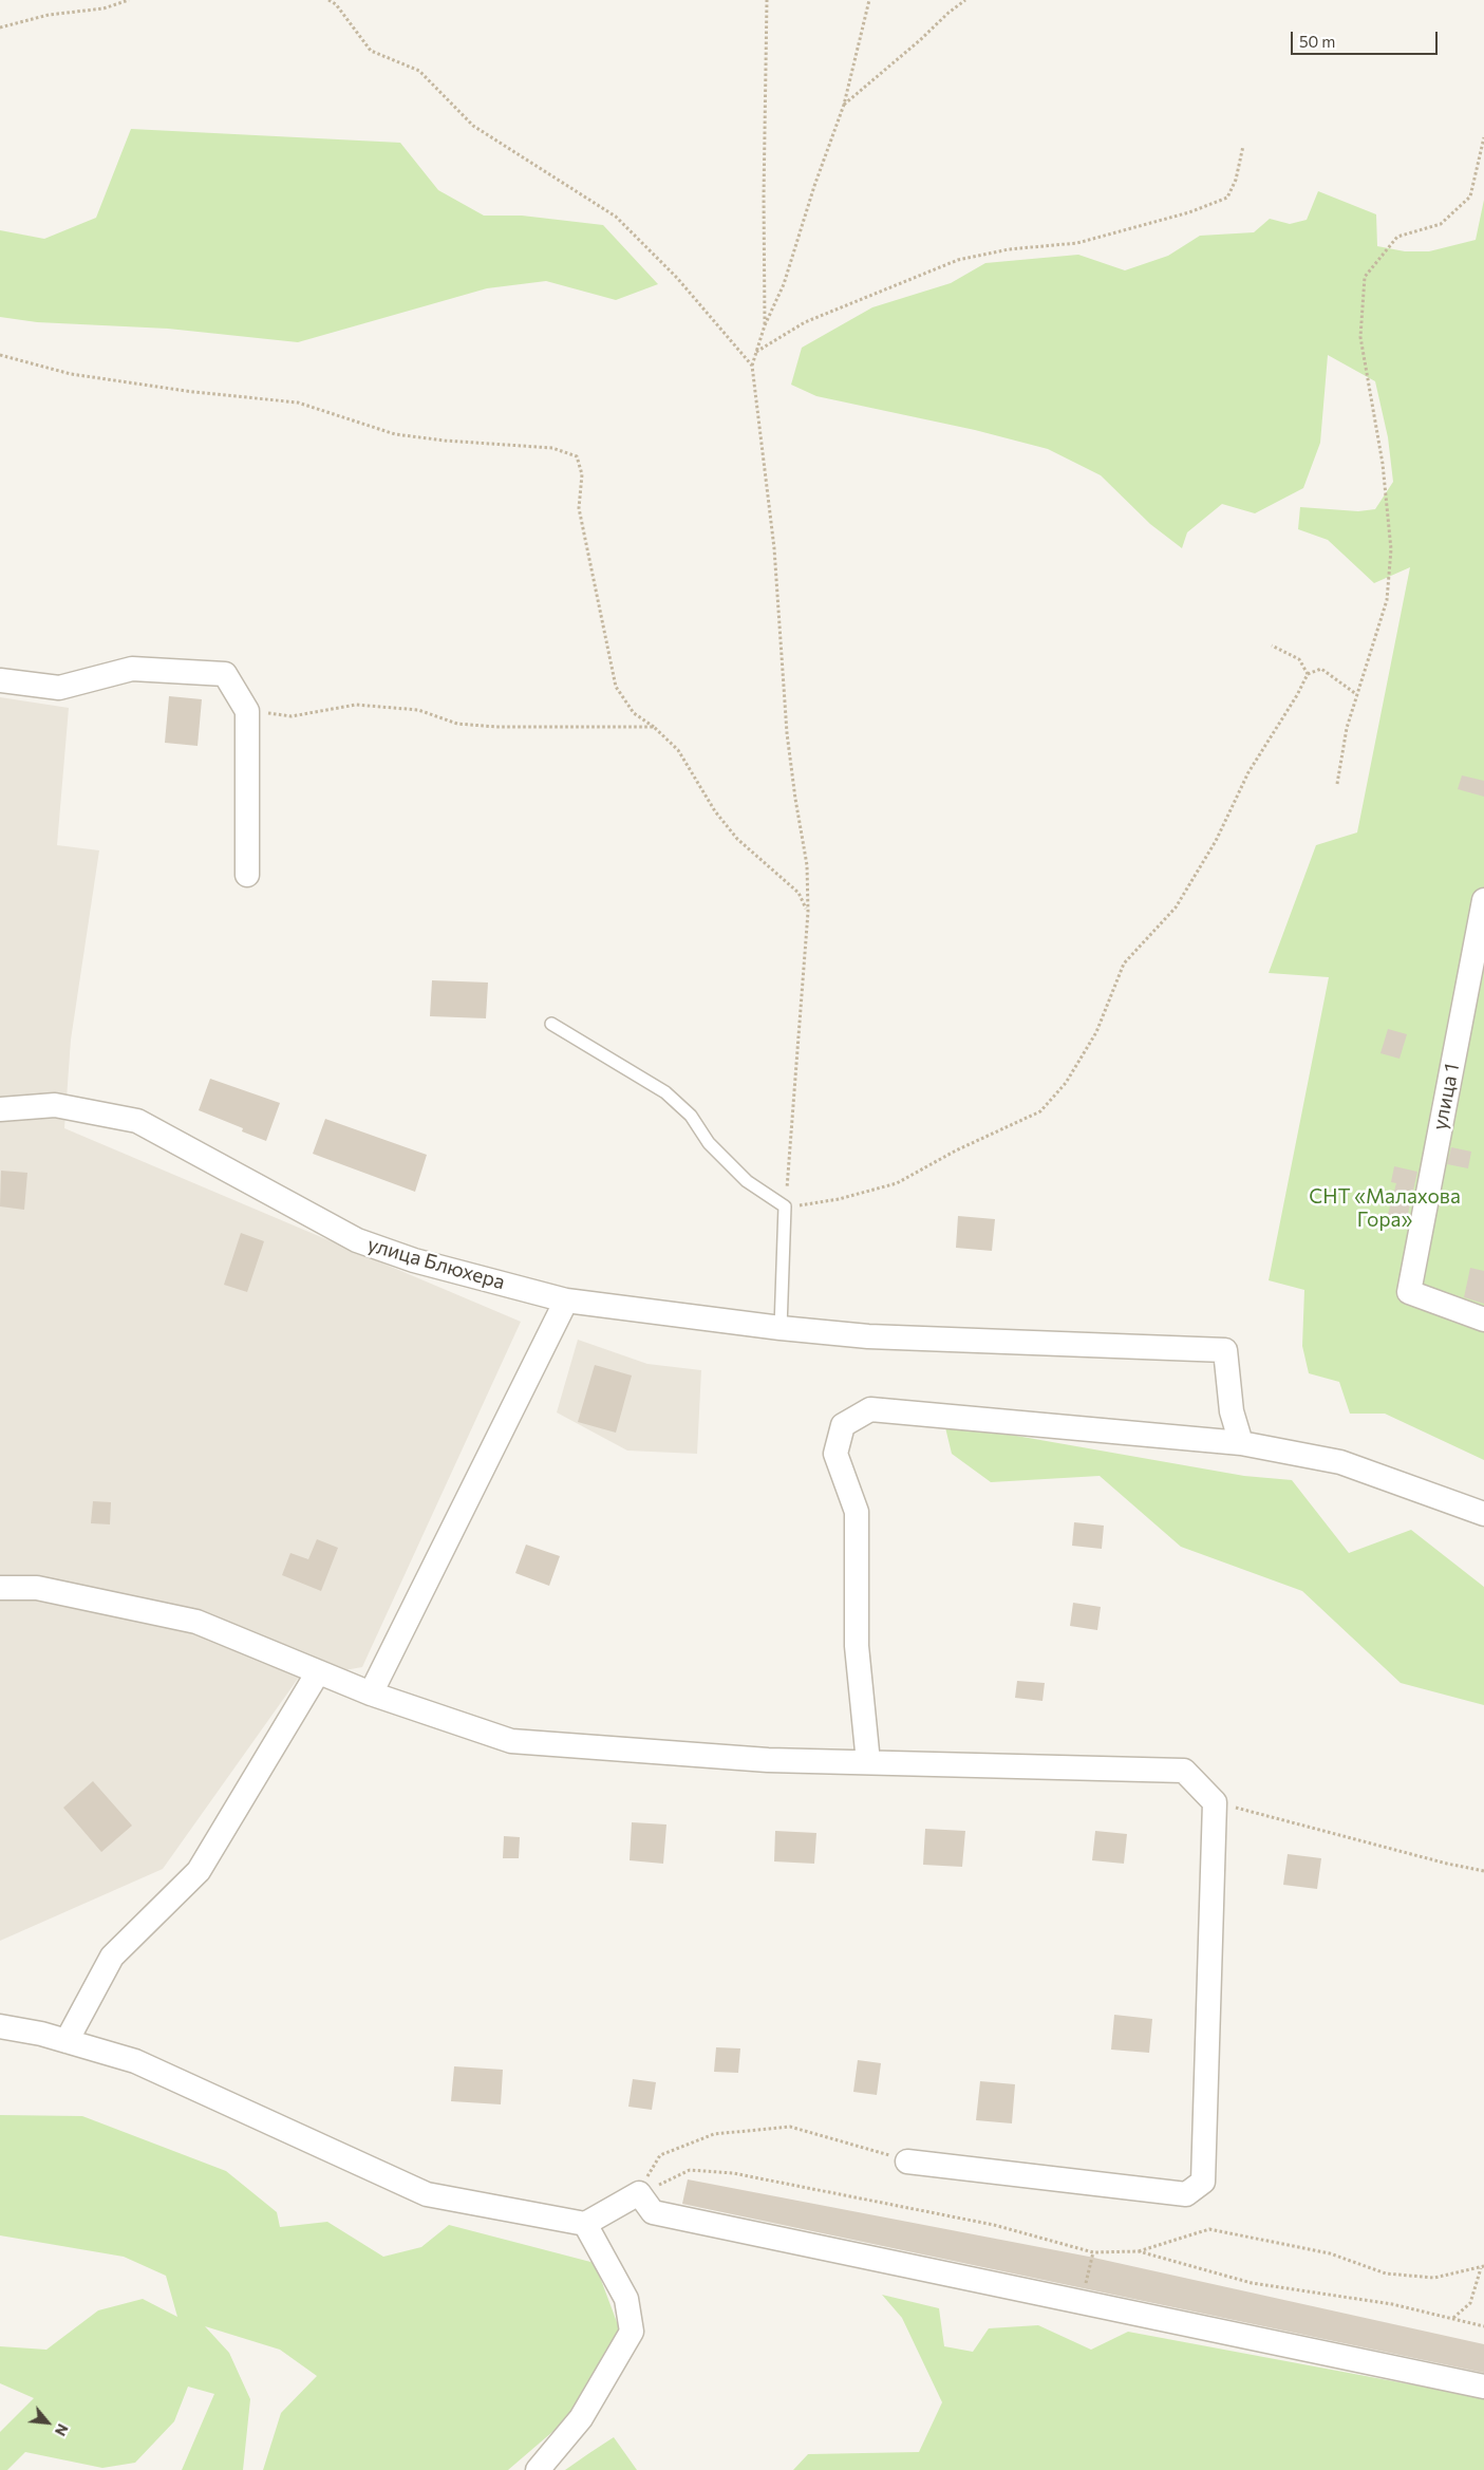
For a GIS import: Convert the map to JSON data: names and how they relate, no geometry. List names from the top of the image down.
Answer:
{
  "streets": {
    "street": ["улица 1", "улица Блюхера"]
  },
  "parks": ["СНТ «Малахова Гора»"],
  "scale_bar": "50 m",
  "north": "bottom right"
}
